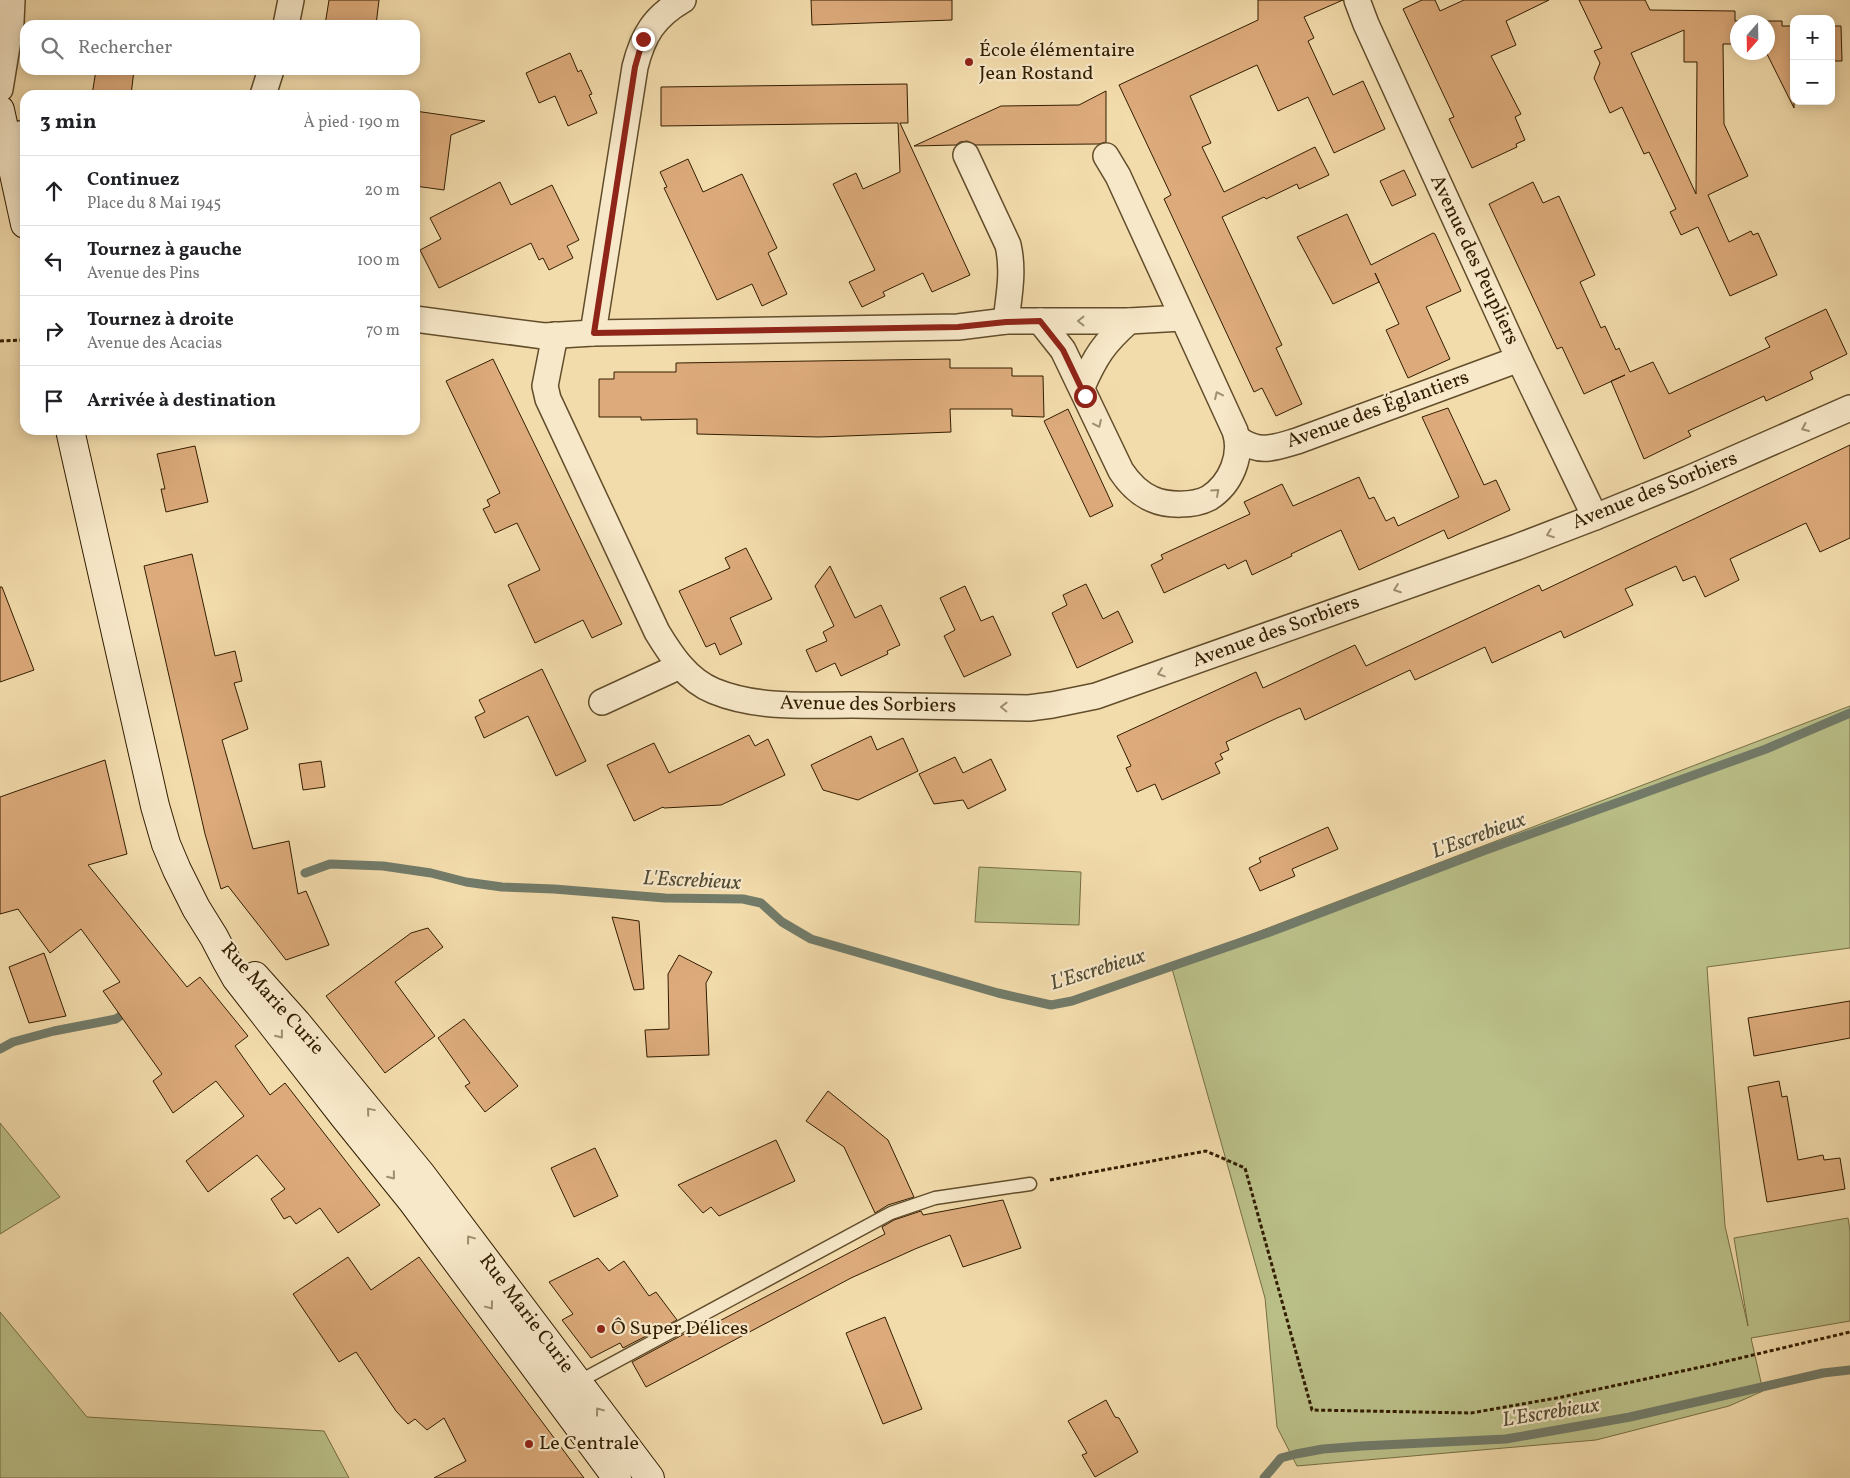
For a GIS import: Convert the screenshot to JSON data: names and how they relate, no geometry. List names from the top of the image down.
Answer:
{
  "streets": {
    "street": [
      "Avenue des Peupliers",
      "Avenue des Églantiers",
      "Avenue des Sorbiers",
      "Rue Marie Curie"
    ]
  },
  "crossings": [
    ["Avenue des Peupliers", "Avenue des Églantiers"],
    ["Avenue des Peupliers", "Avenue des Sorbiers"]
  ],
  "one_way": ["Avenue des Sorbiers"],
  "water": ["L'Escrebieux"],
  "places": ["École élémentaire Jean Rostand", "Ô Super Délices", "Le Centrale"],
  "north": "bottom",
  "page": {
    "map_buttons": ["+", "−"],
    "search": "Rechercher",
    "heading": ["3 min", "À pied · 190 m"],
    "list": [
      ["Continuez", "Place du 8 Mai 1945", "20 m"],
      ["Tournez à gauche", "Avenue des Pins", "100 m"],
      ["Tournez à droite", "Avenue des Acacias", "70 m"],
      "Arrivée à destination"
    ]
  }
}
